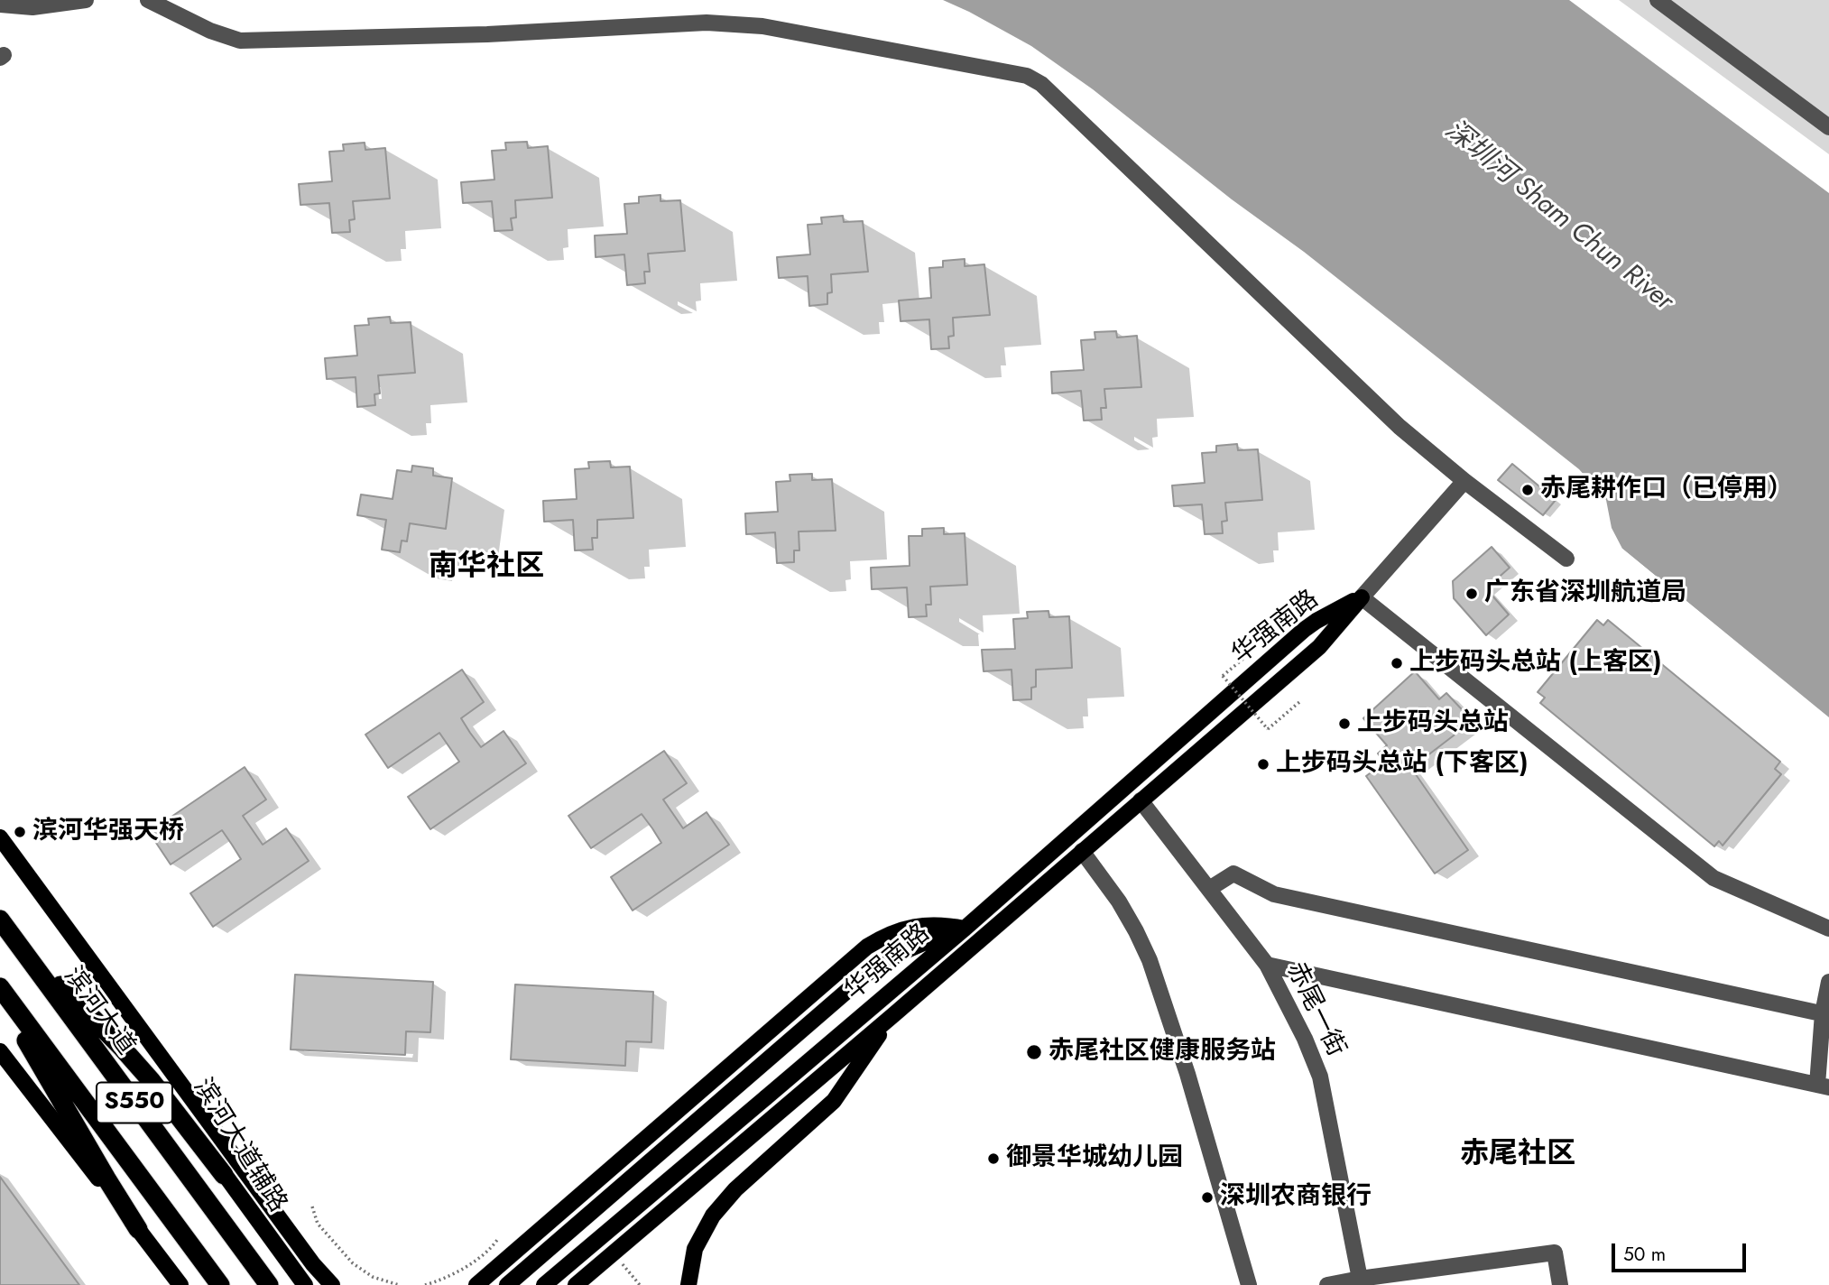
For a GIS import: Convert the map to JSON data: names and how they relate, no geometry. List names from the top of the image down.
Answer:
{
  "streets": {
    "highway": ["滨河大道", "S550"],
    "main road": ["华强南路", "滨河大道辅路"],
    "street": ["赤尾一街"]
  },
  "crossings": [
    ["华强南路", "赤尾一街"]
  ],
  "districts": ["南华社区", "赤尾社区"],
  "water": ["深圳河 Sham Chun River"],
  "places": [
    "赤尾耕作口（已停用）",
    "广东省深圳航道局",
    "上步码头总站 (上客区)",
    "上步码头总站",
    "上步码头总站 (下客区)",
    "滨河华强天桥",
    "赤尾社区健康服务站",
    "御景华城幼儿园",
    "深圳农商银行"
  ],
  "scale_bar": "50 m"
}
